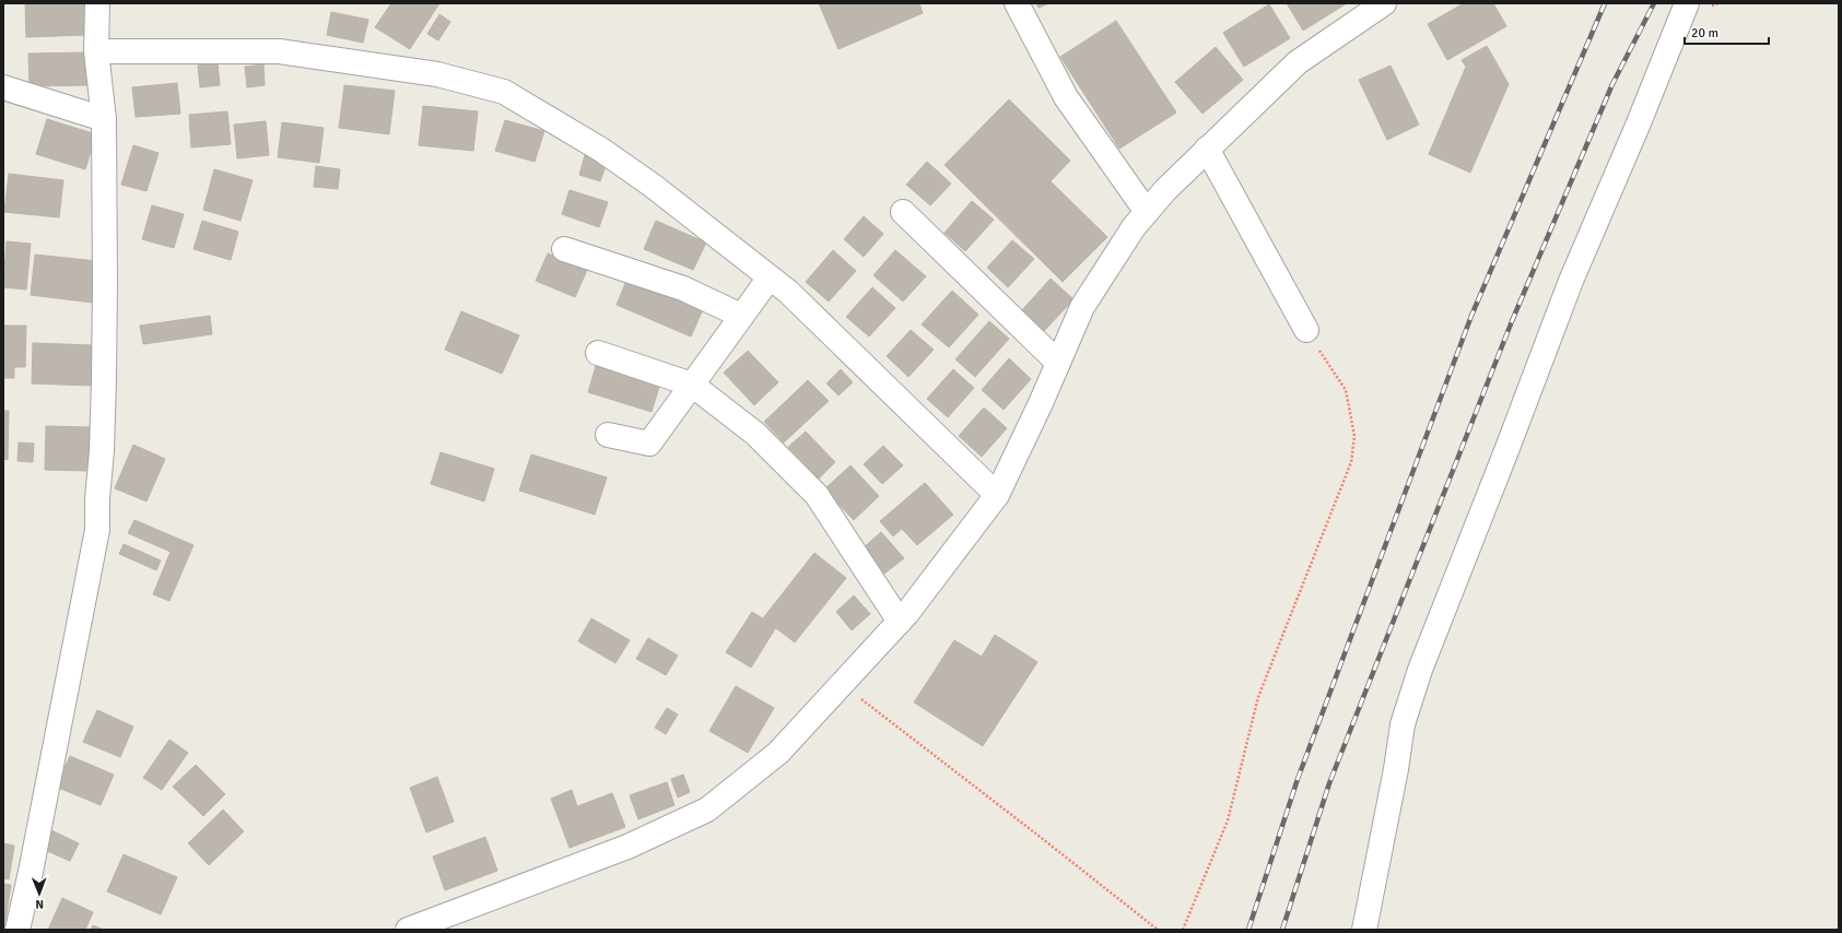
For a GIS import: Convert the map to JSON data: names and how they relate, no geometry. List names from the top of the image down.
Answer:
{
  "scale_bar": "20 m",
  "north": "bottom"
}
